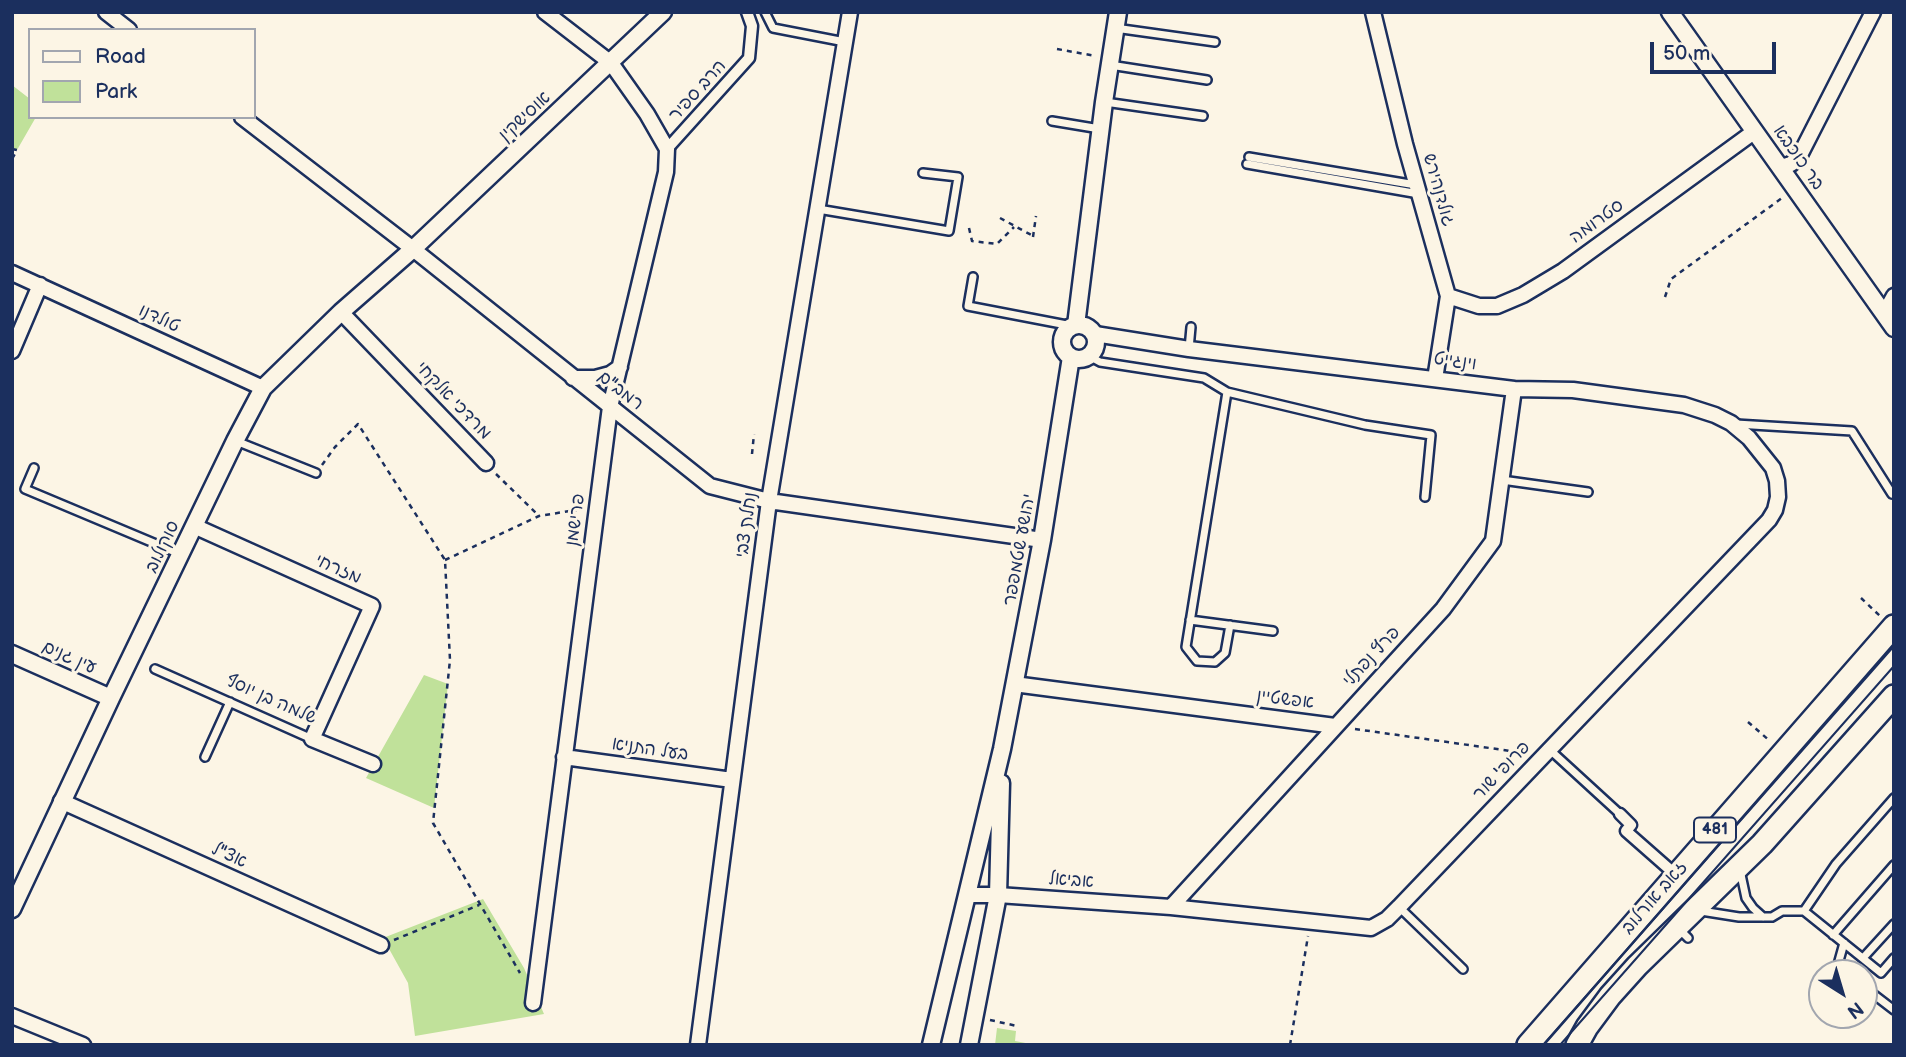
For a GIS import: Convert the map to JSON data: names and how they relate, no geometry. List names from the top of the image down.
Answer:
{
  "streets": {
    "main road": ["481", "זאב אורלוב"],
    "street": [
      "הרב ספיר",
      "אוסישקין",
      "בר כוכבא",
      "גולדנהירש",
      "סטרומה",
      "טולדנו",
      "וינגייט",
      "רמב\"ם",
      "מרדכי אלקחי",
      "פרישמן",
      "נחלת צבי",
      "סוקולוב",
      "יהושע שטמפפר",
      "מזרחי",
      "פרץ נפתלי",
      "עין גנים",
      "שלמה בן יוסף",
      "אפשטיין",
      "בעל התניא",
      "פרופ' שור",
      "אצ\"ל",
      "אביאל"
    ]
  },
  "crossings": [
    ["הרב ספיר", "פרישמן"],
    ["אוסישקין", "רמב\"ם"],
    ["אוסישקין", "סוקולוב"],
    ["בר כוכבא", "סטרומה"],
    ["גולדנהירש", "סטרומה"],
    ["גולדנהירש", "וינגייט"],
    ["טולדנו", "סוקולוב"],
    ["וינגייט", "יהושע שטמפפר"],
    ["וינגייט", "פרץ נפתלי"],
    ["וינגייט", "פרופ' שור"],
    ["רמב\"ם", "פרישמן"],
    ["רמב\"ם", "נחלת צבי"],
    ["רמב\"ם", "סוקולוב"],
    ["רמב\"ם", "יהושע שטמפפר"],
    ["מרדכי אלקחי", "סוקולוב"],
    ["פרישמן", "בעל התניא"],
    ["נחלת צבי", "בעל התניא"],
    ["סוקולוב", "מזרחי"],
    ["סוקולוב", "עין גנים"],
    ["סוקולוב", "אצ\"ל"],
    ["יהושע שטמפפר", "אפשטיין"],
    ["יהושע שטמפפר", "אביאל"],
    ["מזרחי", "שלמה בן יוסף"],
    ["פרץ נפתלי", "אפשטיין"],
    ["פרץ נפתלי", "פרופ' שור"],
    ["פרץ נפתלי", "אביאל"],
    ["אפשטיין", "פרופ' שור"],
    ["פרופ' שור", "אביאל"]
  ],
  "legend": ["Road", "Park"],
  "scale_bar": "50 m",
  "north": "bottom right"
}
